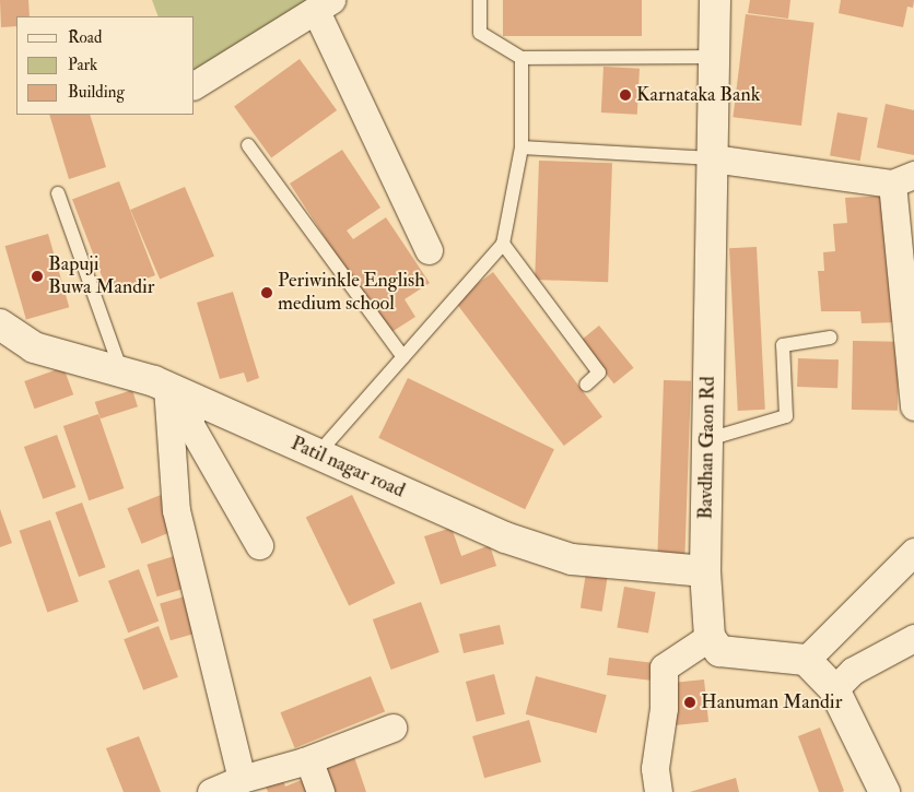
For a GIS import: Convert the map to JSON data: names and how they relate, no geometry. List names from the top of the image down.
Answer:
{
  "streets": {
    "street": ["Bavdhan Gaon Rd", "Patil nagar road"]
  },
  "crossings": [
    ["Bavdhan Gaon Rd", "Patil nagar road"]
  ],
  "places": [
    "Karnataka Bank",
    "Bapuji Buwa Mandir",
    "Periwinkle English medium school",
    "Hanuman Mandir"
  ],
  "legend": ["Road", "Park", "Building"]
}
